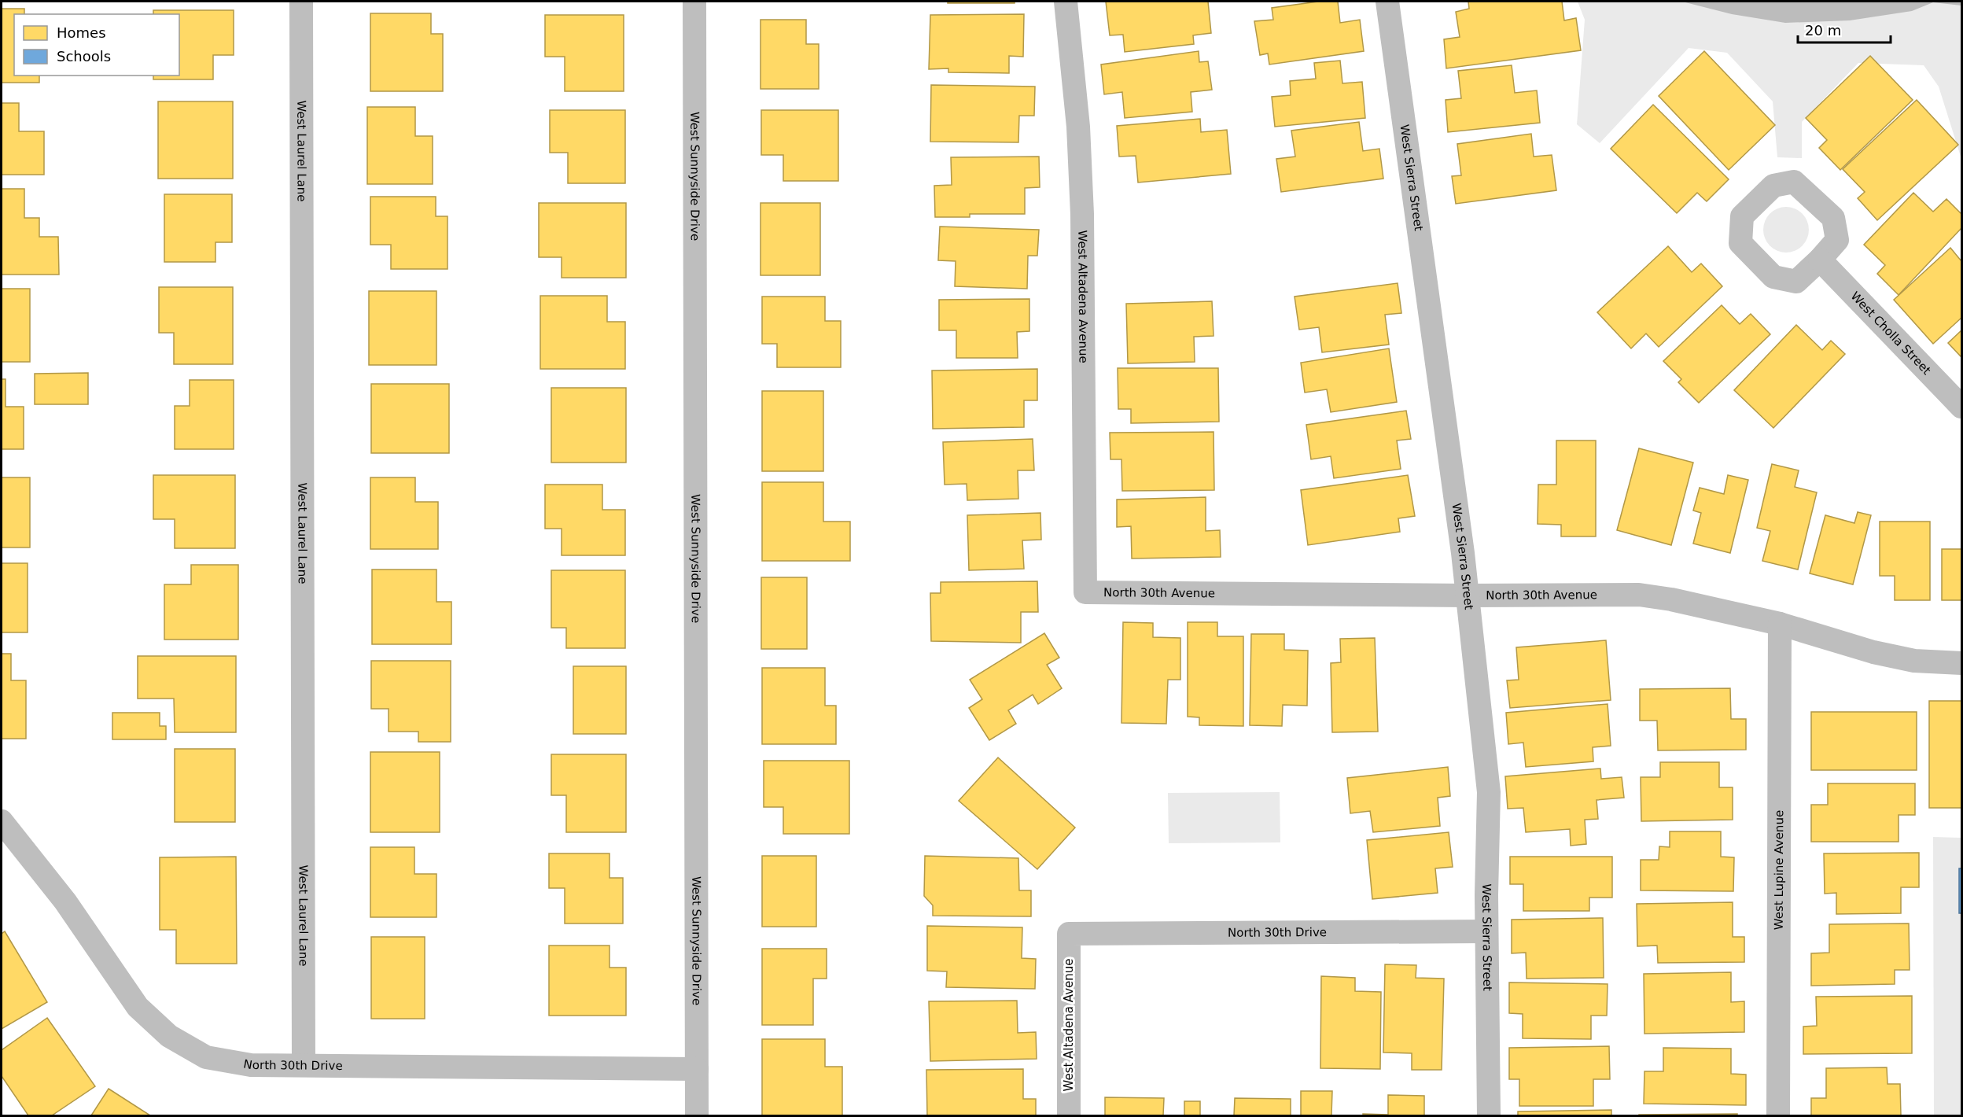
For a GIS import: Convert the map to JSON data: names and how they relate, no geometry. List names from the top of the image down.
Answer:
{
  "streets": {
    "street": [
      "West Laurel Lane",
      "West Sunnyside Drive",
      "West Sierra Street",
      "West Altadena Avenue",
      "West Cholla Street",
      "North 30th Avenue",
      "West Lupine Avenue",
      "North 30th Drive"
    ]
  },
  "crossings": [
    ["West Laurel Lane", "North 30th Drive"],
    ["West Sunnyside Drive", "North 30th Drive"],
    ["West Sierra Street", "North 30th Avenue"],
    ["West Sierra Street", "North 30th Drive"],
    ["West Altadena Avenue", "North 30th Avenue"],
    ["West Altadena Avenue", "North 30th Drive"],
    ["North 30th Avenue", "West Lupine Avenue"]
  ],
  "legend": ["Homes", "Schools"],
  "scale_bar": "20 m"
}
